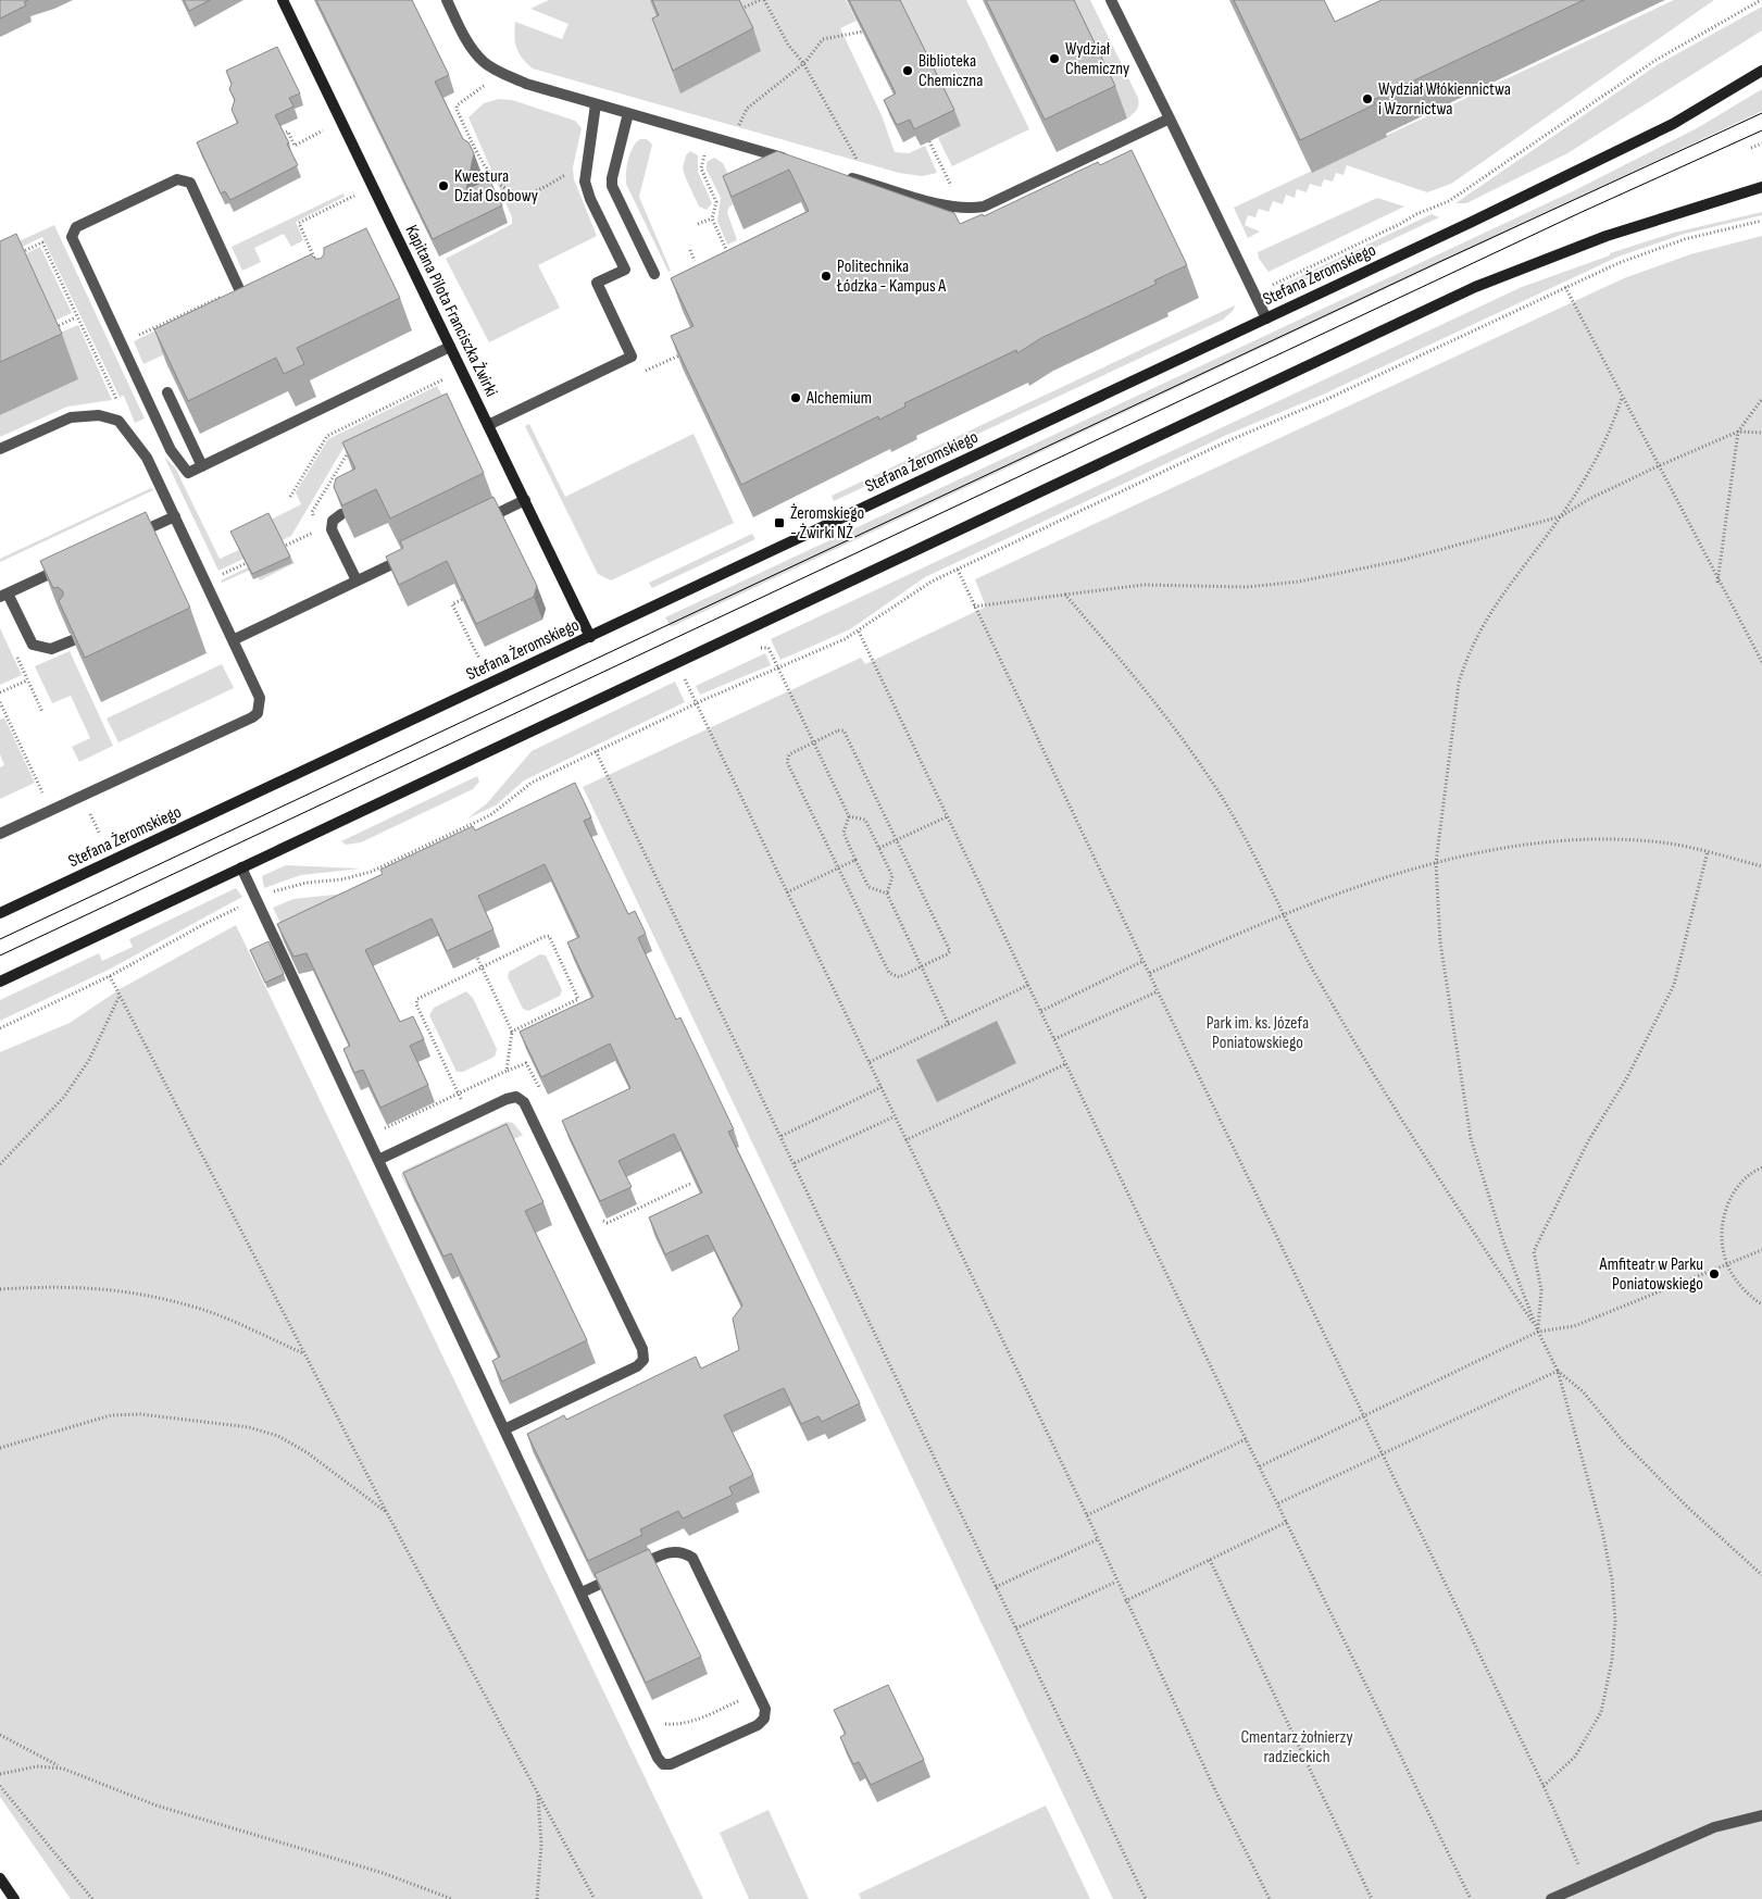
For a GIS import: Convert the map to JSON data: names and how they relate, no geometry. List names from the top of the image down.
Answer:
{
  "streets": {
    "main road": ["Stefana Żeromskiego", "Kapitana Pilota Franciszka Żwirki"]
  },
  "crossings": [
    ["Stefana Żeromskiego", "Kapitana Pilota Franciszka Żwirki"]
  ],
  "parks": ["Park im. ks. Józefa Poniatowskiego", "Cmentarz żołnierzy radzieckich"],
  "places": {
    "other": [
      "Wydział Chemiczny",
      "Biblioteka Chemiczna",
      "Wydział Włókiennictwa i Wzornictwa",
      "Kwestura Dział Osobowy",
      "Politechnika Łódzka - Kampus A",
      "Alchemium",
      "Amfiteatr w Parku Poniatowskiego"
    ],
    "transit": ["Żeromskiego - Żwirki NŻ"]
  }
}
